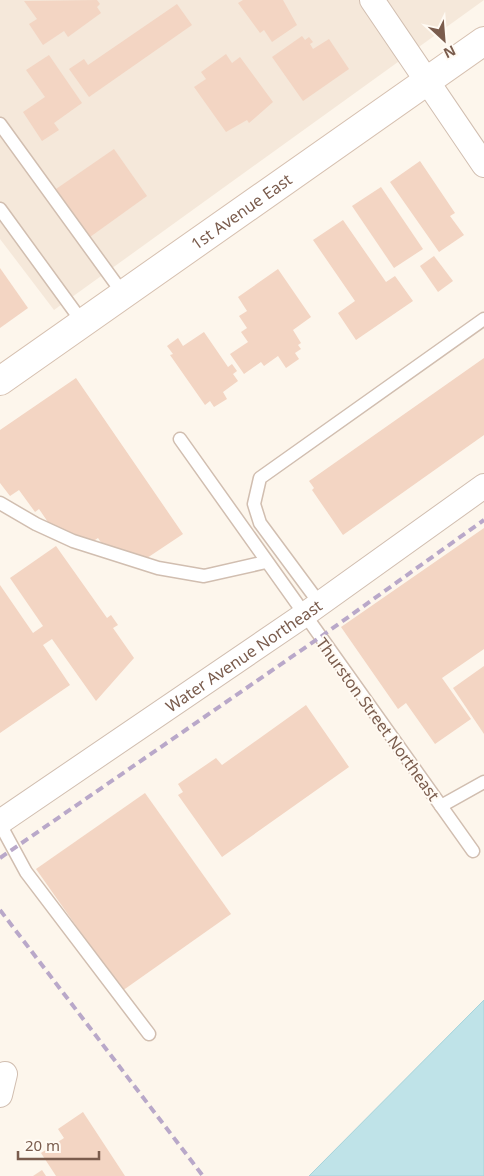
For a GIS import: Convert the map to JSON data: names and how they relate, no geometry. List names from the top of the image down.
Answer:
{
  "streets": {
    "main road": ["1st Avenue East"],
    "street": ["Water Avenue Northeast"],
    "lane": ["Thurston Street Northeast"]
  },
  "crossings": [
    ["Water Avenue Northeast", "Thurston Street Northeast"]
  ],
  "scale_bar": "20 m",
  "north": "bottom right"
}
